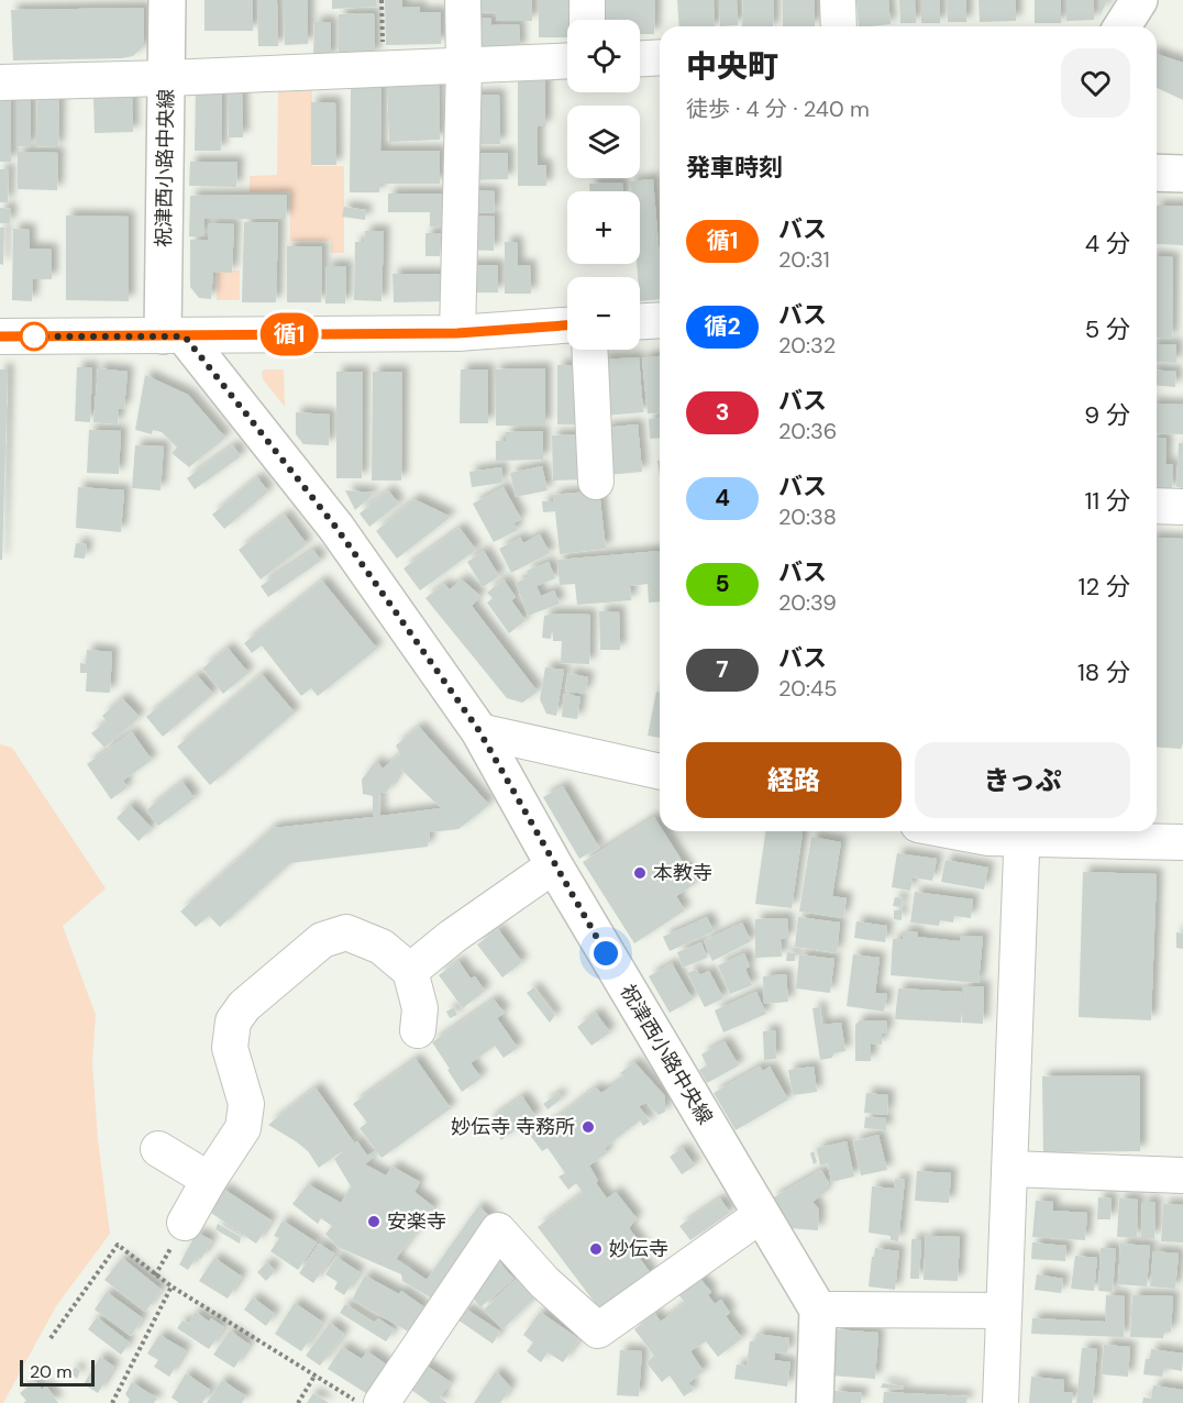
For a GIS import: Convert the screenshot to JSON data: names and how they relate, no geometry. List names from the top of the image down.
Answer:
{
  "streets": {
    "main road": ["祝津西小路中央線"]
  },
  "places": [
    "本教寺",
    "妙伝寺 寺務所",
    "安楽寺",
    "妙伝寺"
  ],
  "lines": ["bus line 循1"],
  "scale_bar": "20 m",
  "page": {
    "on_map": "循1",
    "map_buttons": ["+", "−"],
    "heading": [
      ["中央町", "徒歩 · 4 分 · 240 m"],
      "発車時刻"
    ],
    "list": [
      {
        "mark": "循1",
        "name": "バス",
        "note": "20:31",
        "value": "4 分"
      },
      {
        "mark": "循2",
        "name": "バス",
        "note": "20:32",
        "value": "5 分"
      },
      {
        "mark": "3",
        "name": "バス",
        "note": "20:36",
        "value": "9 分"
      },
      {
        "mark": "4",
        "name": "バス",
        "note": "20:38",
        "value": "11 分"
      },
      {
        "mark": "5",
        "name": "バス",
        "note": "20:39",
        "value": "12 分"
      },
      {
        "mark": "7",
        "name": "バス",
        "note": "20:45",
        "value": "18 分"
      }
    ],
    "buttons": ["経路", "きっぷ"],
    "scale": "20 m"
  }
}
